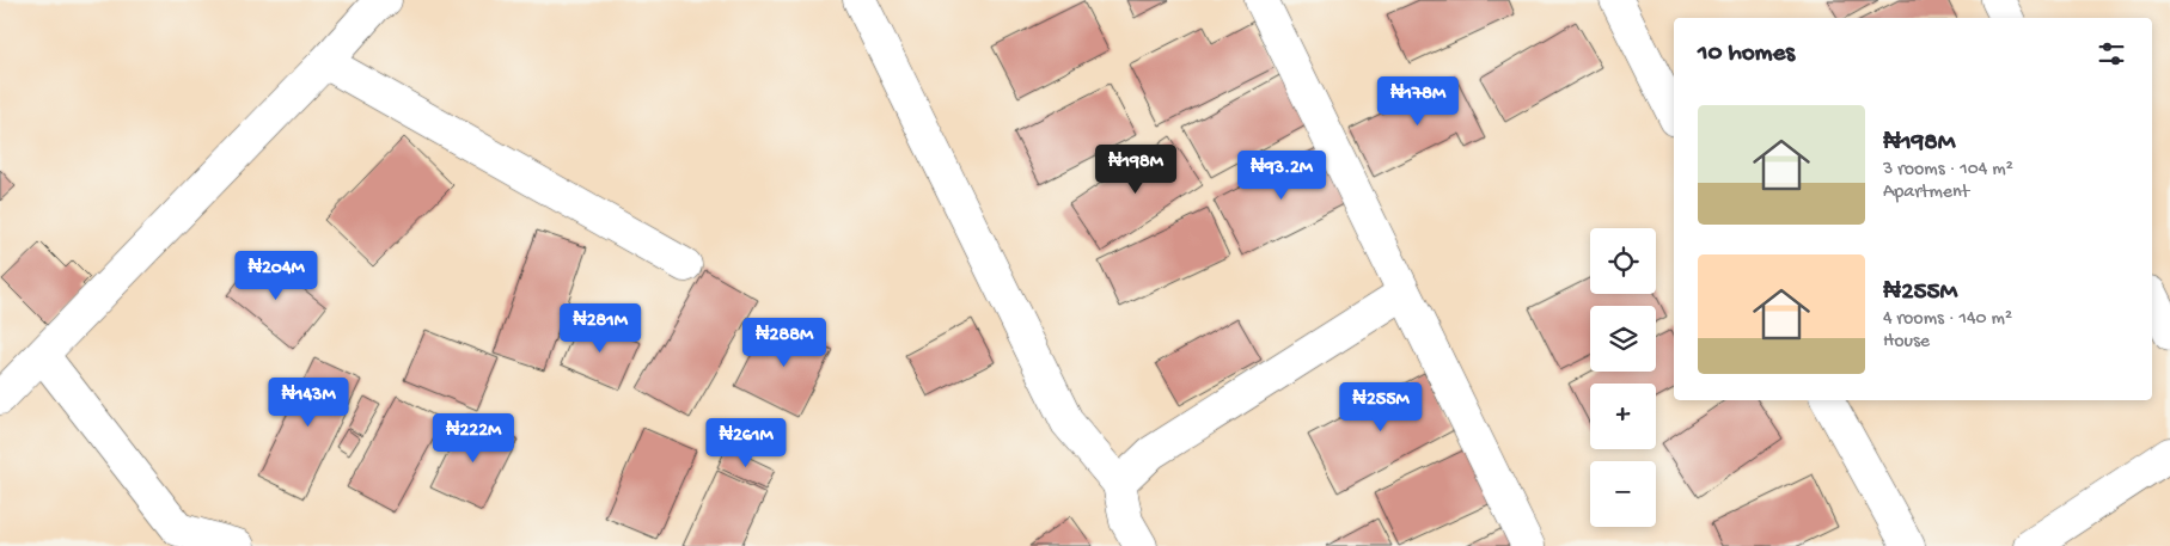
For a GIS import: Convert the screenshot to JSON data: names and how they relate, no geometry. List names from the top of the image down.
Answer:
{
  "page": {
    "heading": "10 homes",
    "price": [
      "₦178M",
      "₦198M",
      "₦93.2M",
      "₦204M",
      "₦281M",
      "₦288M",
      "₦143M",
      "₦255M",
      "₦222M",
      "₦261M"
    ],
    "list": [
      {
        "name": "₦198M",
        "note": "3 rooms · 104 m² · Apartment"
      },
      {
        "name": "₦255M",
        "note": "4 rooms · 140 m² · House"
      }
    ],
    "map_buttons": ["+", "−"]
  }
}
